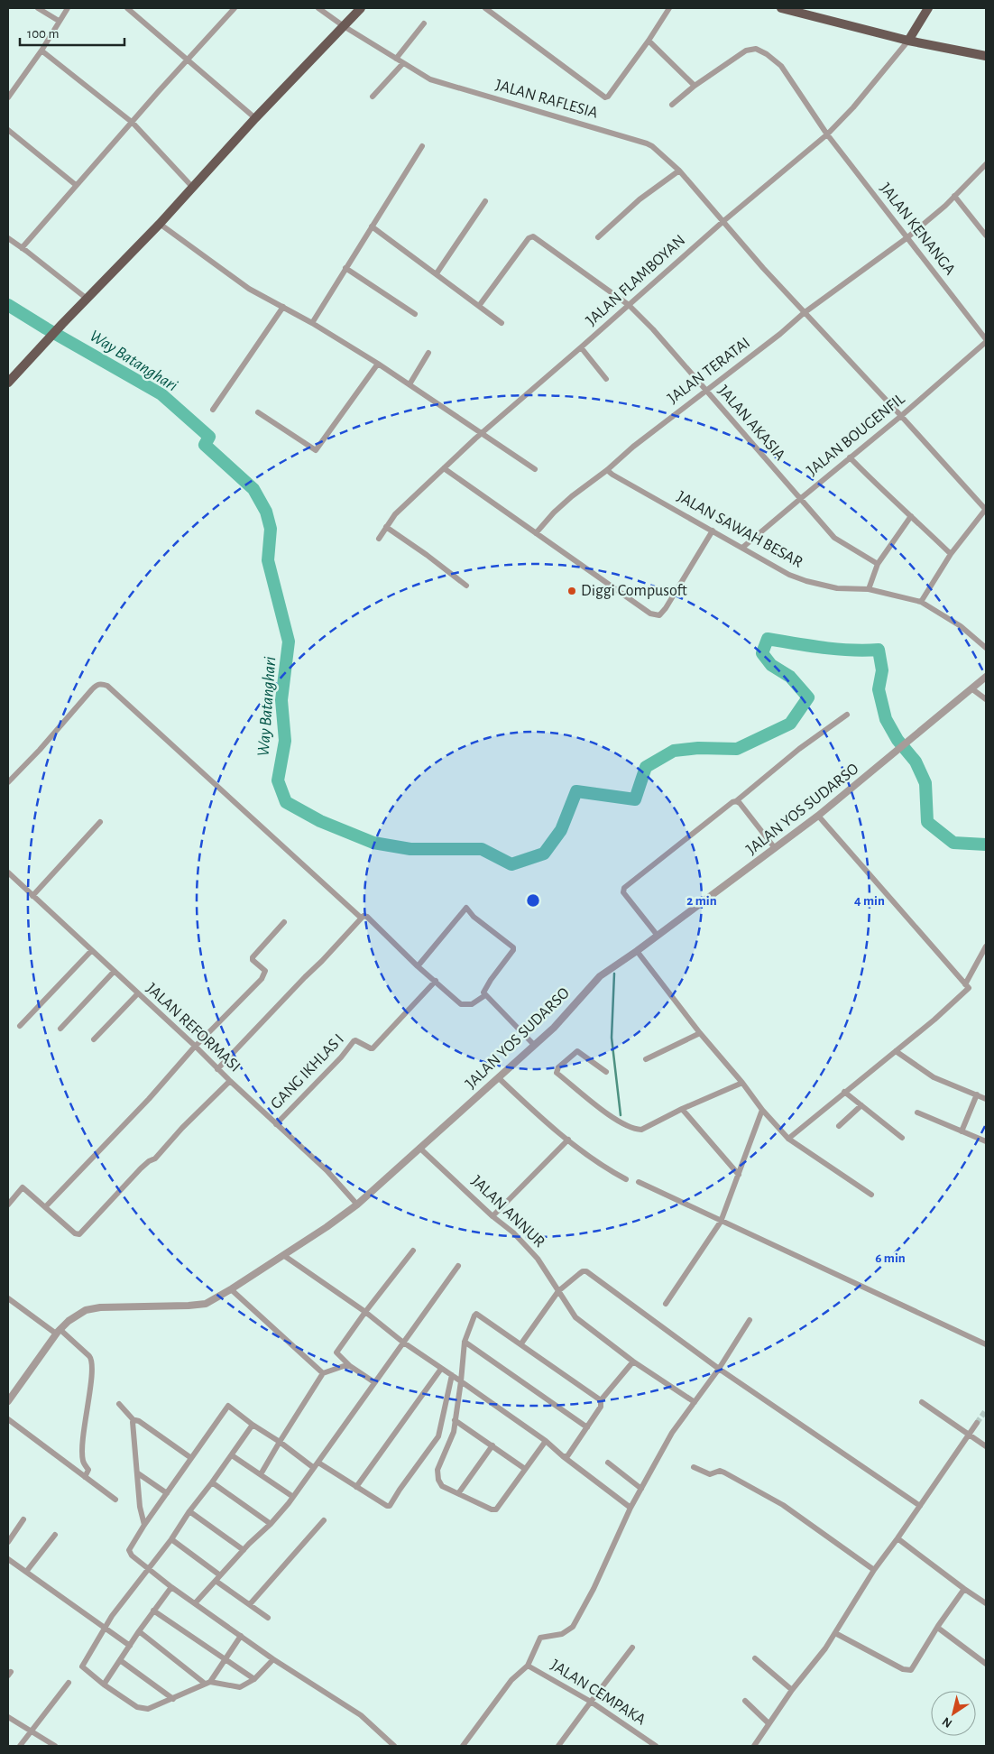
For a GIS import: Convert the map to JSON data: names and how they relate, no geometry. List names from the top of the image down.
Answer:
{
  "streets": {
    "street": [
      "JALAN RAFLESIA",
      "JALAN KENANGA",
      "JALAN FLAMBOYAN",
      "JALAN TERATAI",
      "JALAN AKASIA",
      "JALAN BOUGENFIL",
      "JALAN SAWAH BESAR",
      "JALAN YOS SUDARSO",
      "JALAN REFORMASI",
      "GANG IKHLAS I",
      "JALAN ANNUR",
      "JALAN CEMPAKA"
    ]
  },
  "crossings": [
    ["JALAN RAFLESIA", "JALAN FLAMBOYAN"],
    ["JALAN RAFLESIA", "JALAN TERATAI"],
    ["JALAN RAFLESIA", "JALAN BOUGENFIL"],
    ["JALAN KENANGA", "JALAN FLAMBOYAN"],
    ["JALAN KENANGA", "JALAN TERATAI"],
    ["JALAN KENANGA", "JALAN BOUGENFIL"],
    ["JALAN FLAMBOYAN", "JALAN AKASIA"],
    ["JALAN TERATAI", "JALAN AKASIA"],
    ["JALAN TERATAI", "JALAN SAWAH BESAR"],
    ["JALAN AKASIA", "JALAN BOUGENFIL"],
    ["JALAN BOUGENFIL", "JALAN SAWAH BESAR"],
    ["JALAN YOS SUDARSO", "JALAN REFORMASI"],
    ["JALAN YOS SUDARSO", "JALAN ANNUR"],
    ["JALAN REFORMASI", "GANG IKHLAS I"]
  ],
  "water": ["Way Batanghari"],
  "places": ["Diggi Compusoft"],
  "scale_bar": "100 m",
  "north": "bottom left",
  "rings": ["2 min", "4 min", "6 min"]
}
